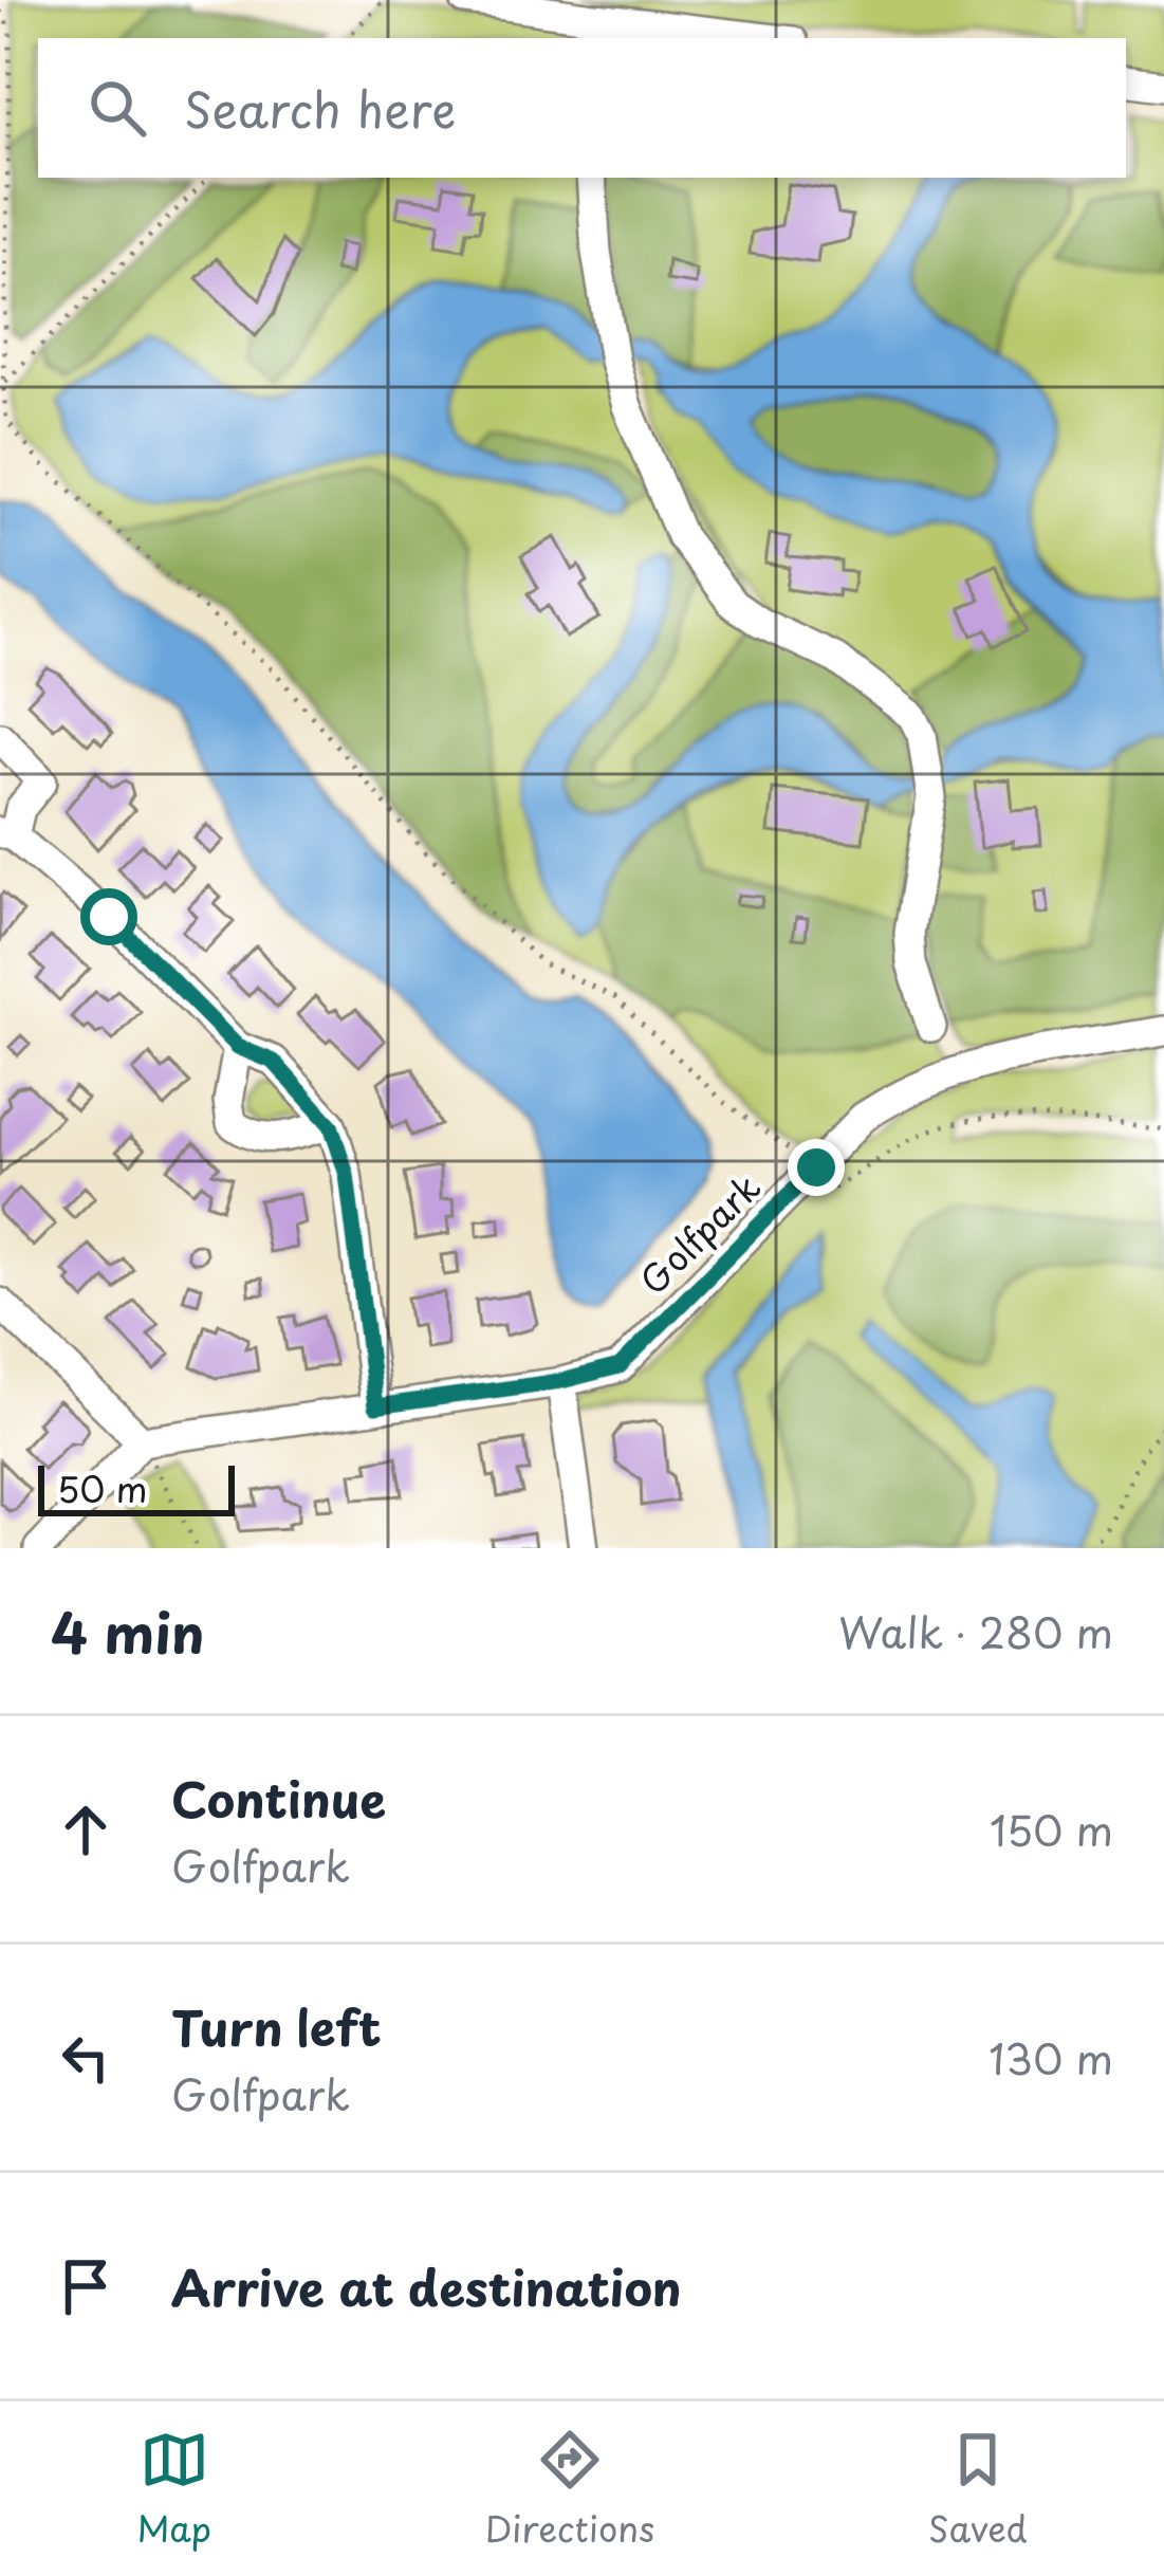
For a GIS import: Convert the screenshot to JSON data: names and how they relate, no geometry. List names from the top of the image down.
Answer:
{
  "streets": {
    "street": ["Golfpark"]
  },
  "scale_bar": "50 m",
  "page": {
    "search": "Search here",
    "scale": "50 m",
    "heading": ["4 min", "Walk · 280 m"],
    "list": [
      ["Continue", "Golfpark", "150 m"],
      ["Turn left", "Golfpark", "130 m"],
      "Arrive at destination"
    ],
    "nav": ["Map", "Directions", "Saved"]
  }
}
